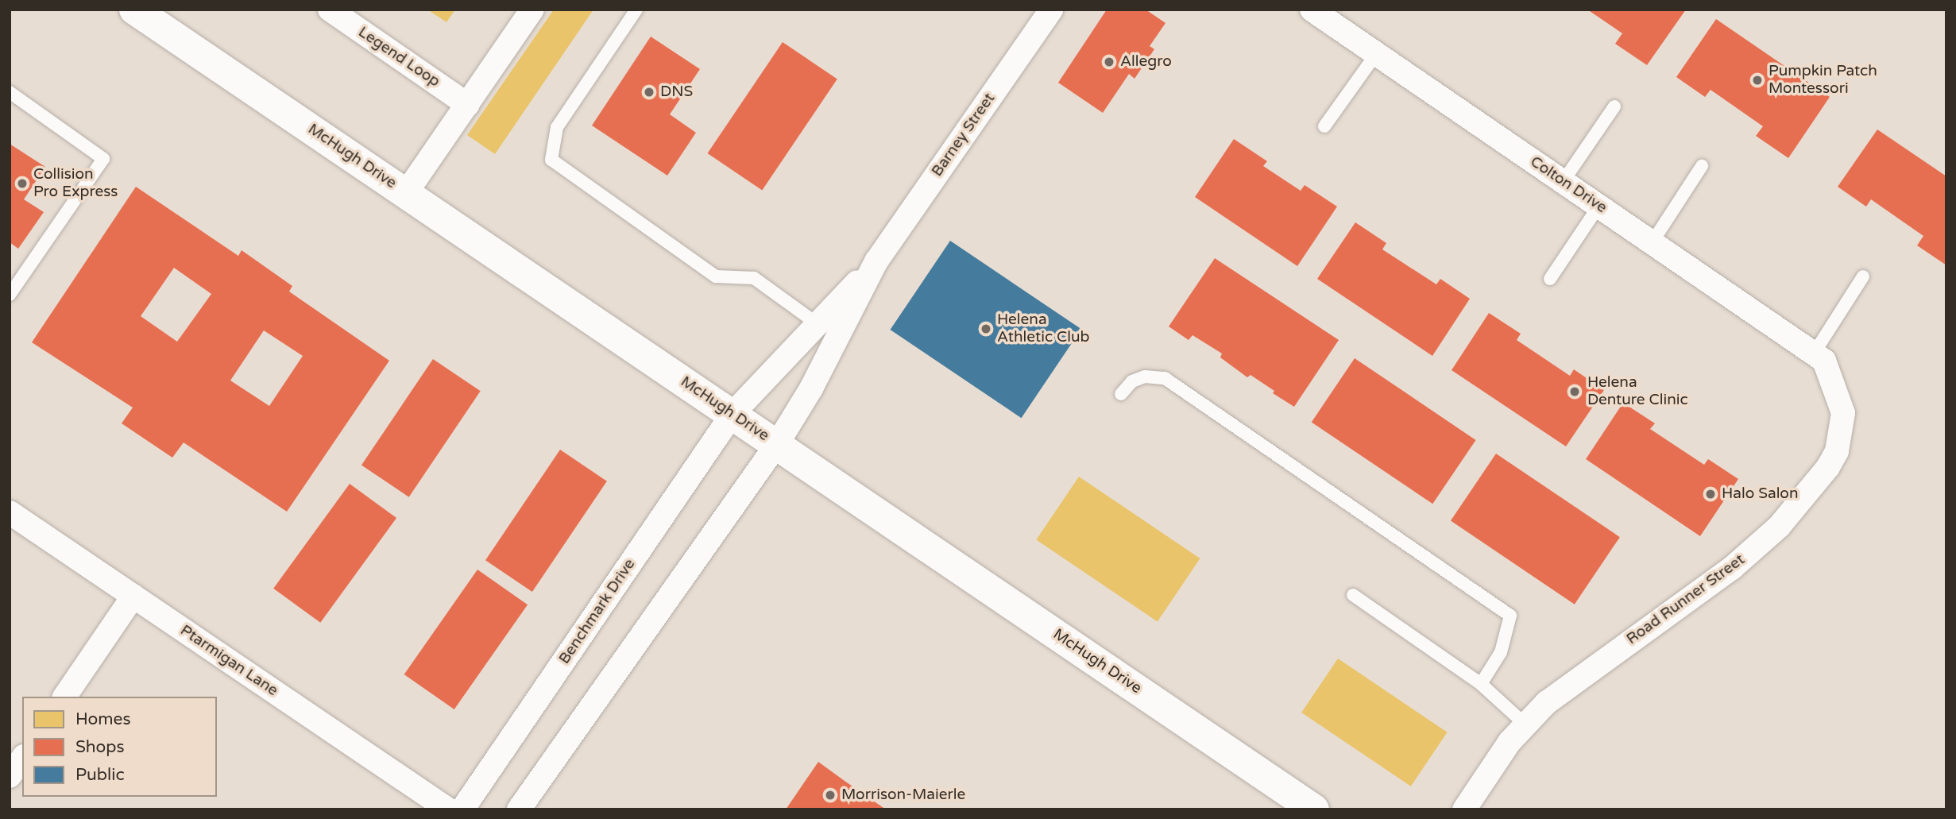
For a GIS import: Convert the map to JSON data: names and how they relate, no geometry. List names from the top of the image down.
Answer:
{
  "streets": {
    "street": [
      "Legend Loop",
      "Barney Street",
      "McHugh Drive",
      "Colton Drive",
      "Road Runner Street",
      "Benchmark Drive",
      "Ptarmigan Lane"
    ]
  },
  "crossings": [
    ["Barney Street", "Benchmark Drive"],
    ["McHugh Drive", "Benchmark Drive"],
    ["Colton Drive", "Road Runner Street"]
  ],
  "places": [
    "Allegro",
    "Pumpkin Patch Montessori",
    "DNS",
    "Collision Pro Express",
    "Helena Athletic Club",
    "Helena Denture Clinic",
    "Halo Salon",
    "Morrison-Maierle"
  ],
  "legend": ["Homes", "Shops", "Public"]
}
